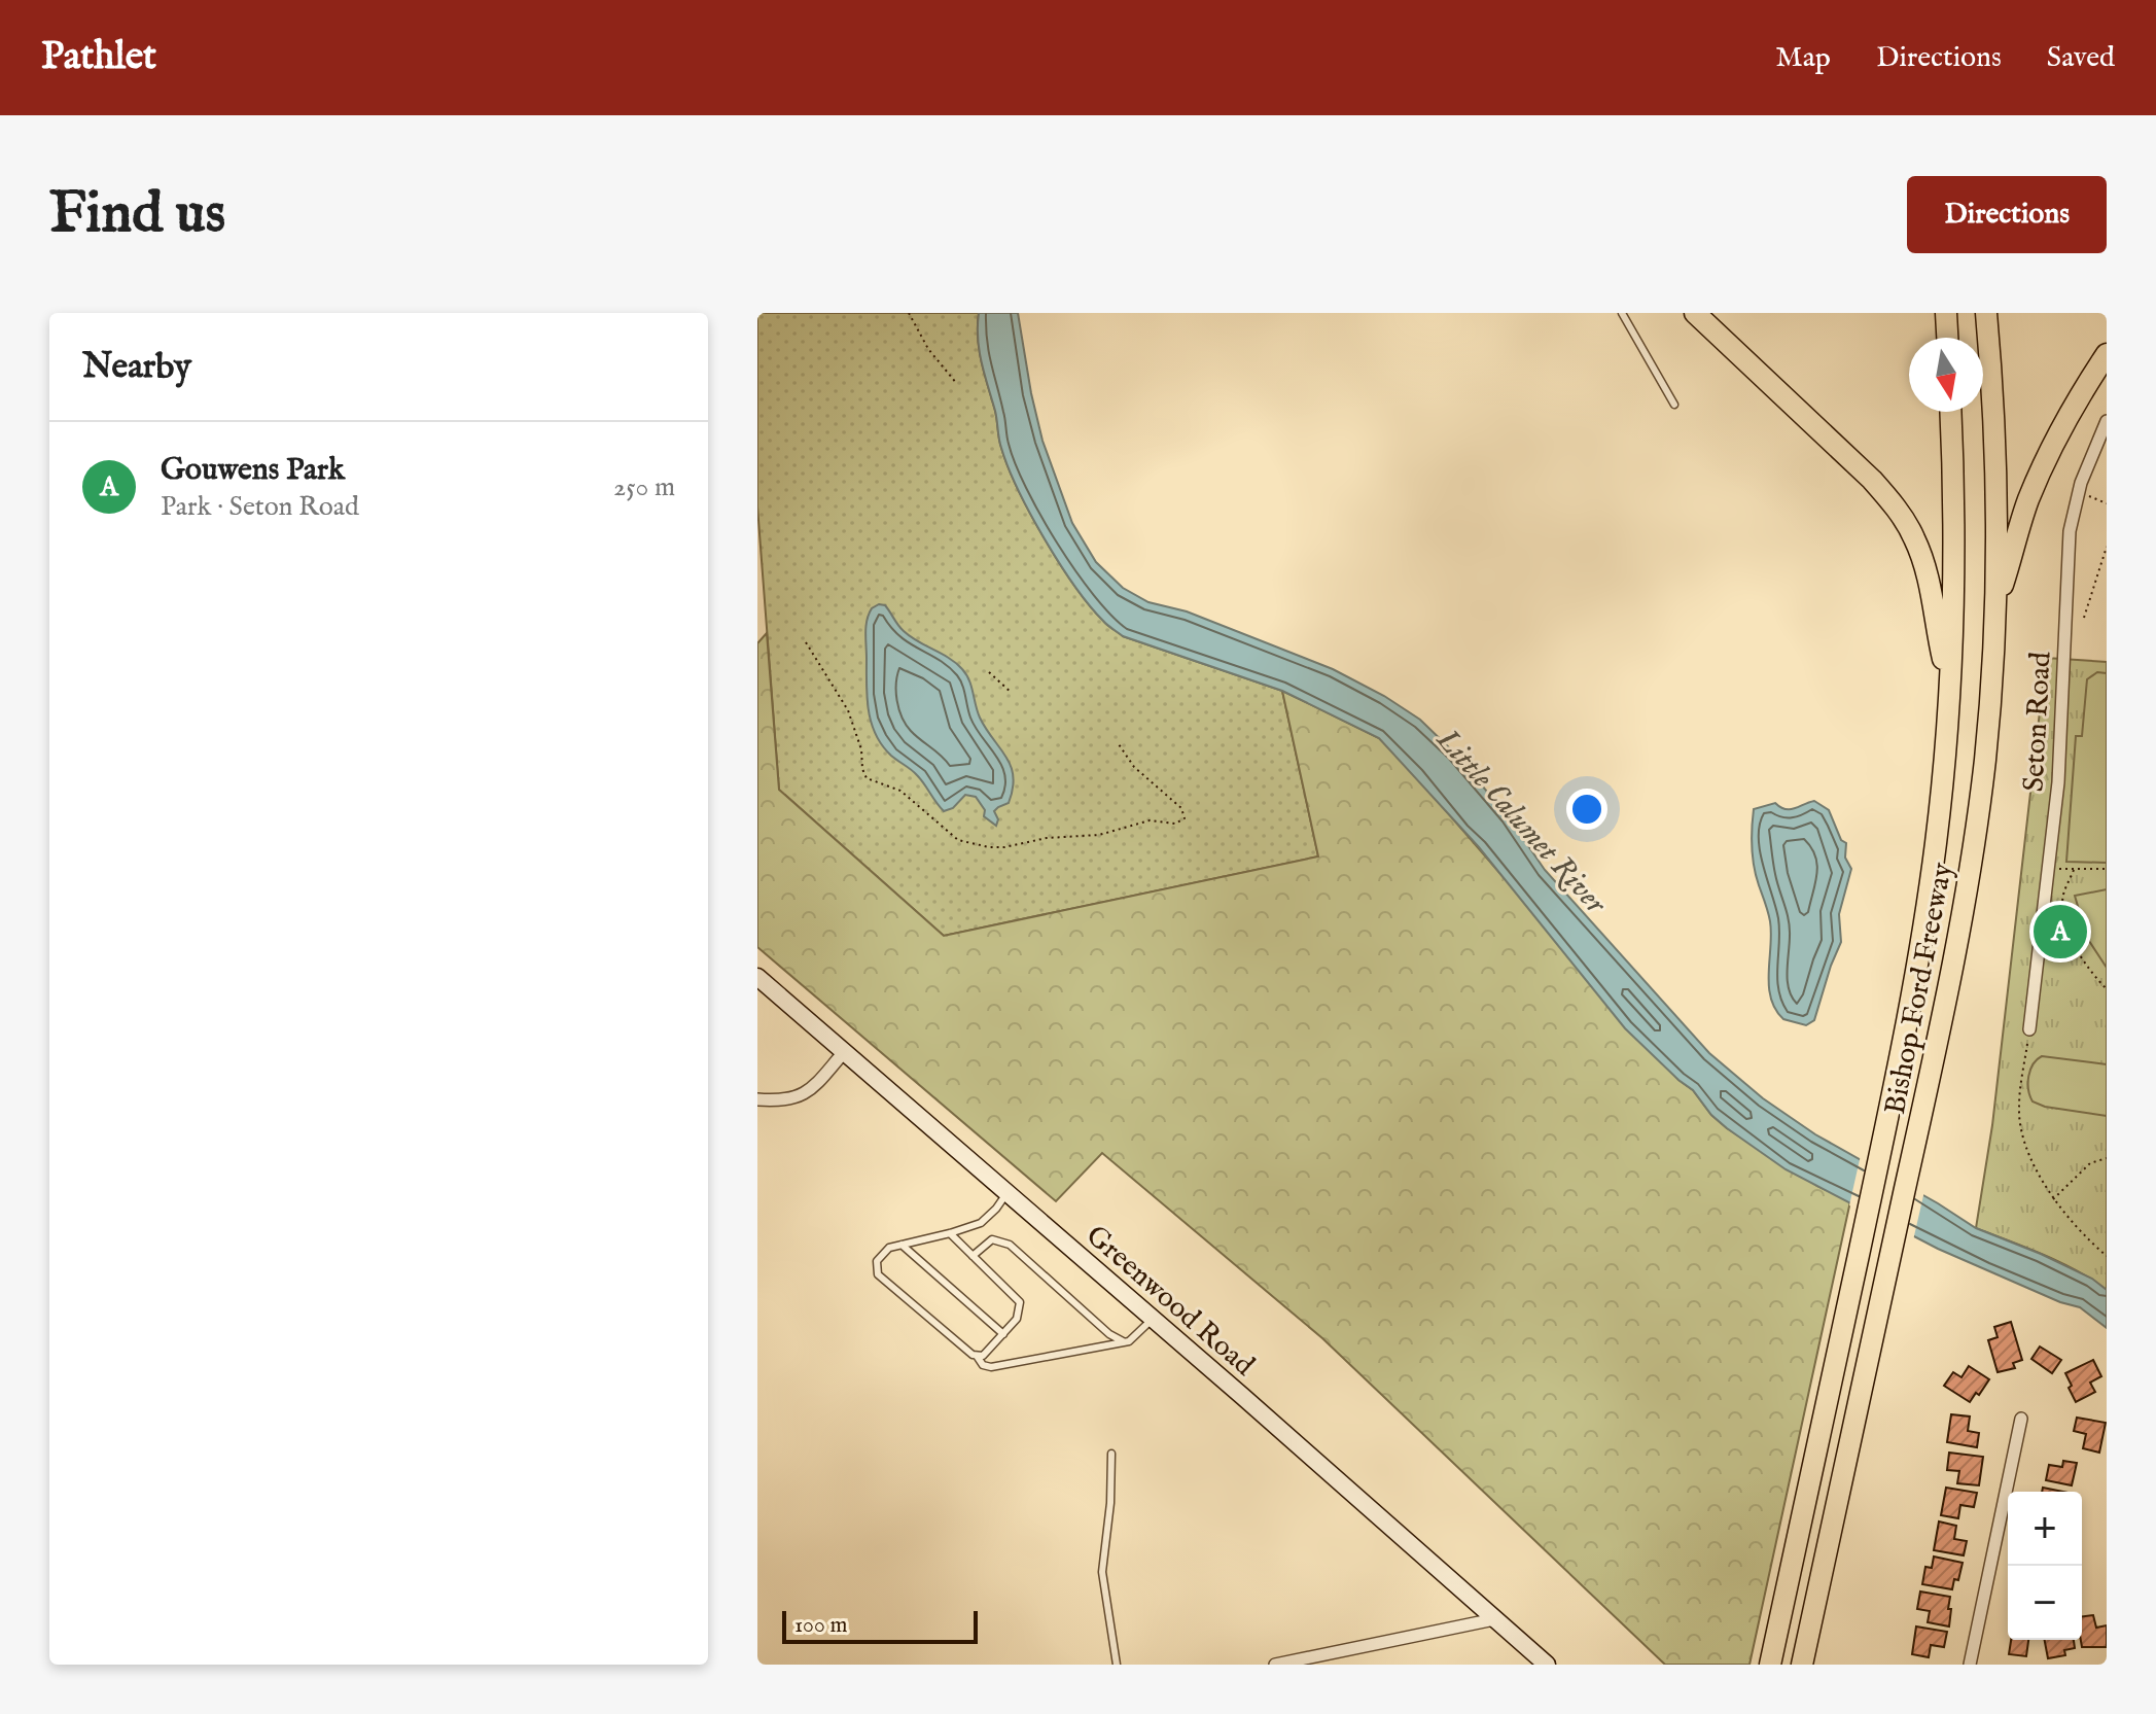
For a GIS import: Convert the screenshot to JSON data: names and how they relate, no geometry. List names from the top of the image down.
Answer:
{
  "streets": {
    "highway": ["Bishop Ford Freeway"],
    "street": ["Seton Road", "Greenwood Road"]
  },
  "water": ["Little Calumet River"],
  "scale_bar": "100 m",
  "north": "bottom",
  "page": {
    "header": "Pathlet",
    "nav": ["Map", "Directions", "Saved"],
    "buttons": "Directions",
    "title": "Find us",
    "heading": "Nearby",
    "list": [
      {
        "mark": "A",
        "name": "Gouwens Park",
        "note": "Park · Seton Road",
        "value": "250 m"
      }
    ],
    "pins": "A",
    "map_buttons": ["+", "−"],
    "scale": "100 m"
  }
}
